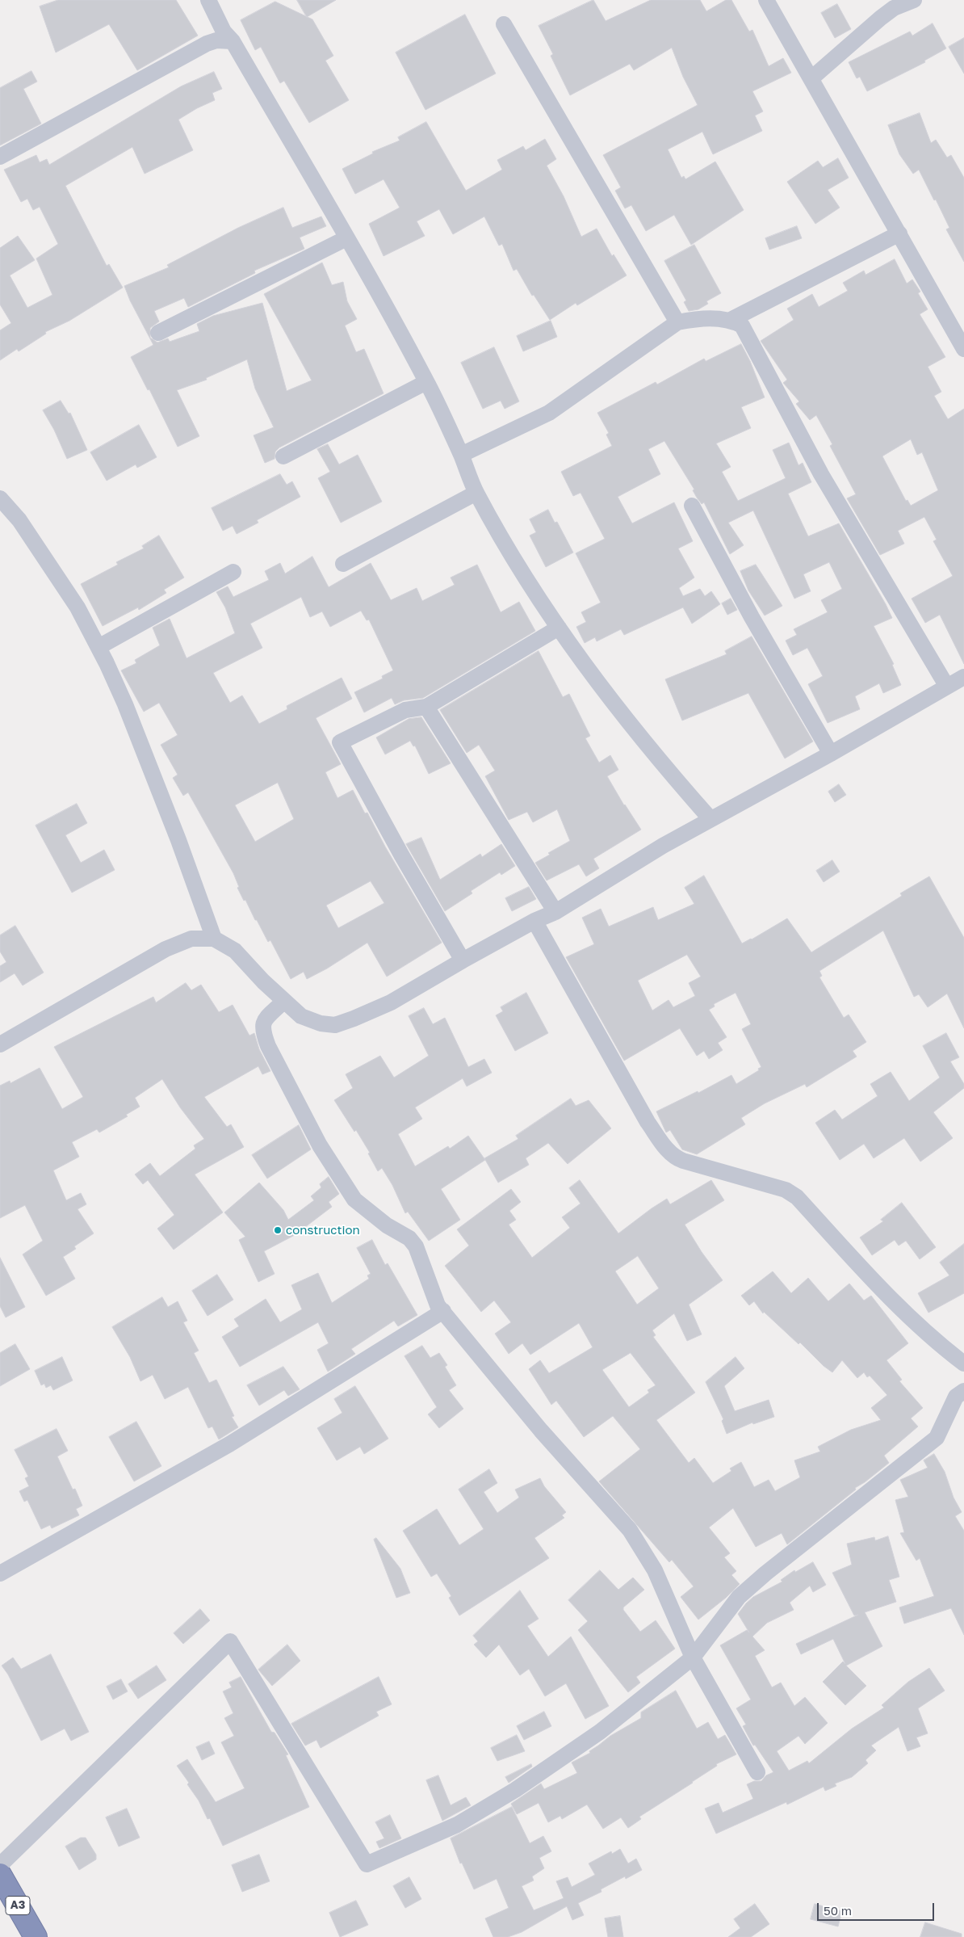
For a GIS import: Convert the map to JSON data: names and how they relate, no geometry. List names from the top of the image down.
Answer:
{
  "streets": {
    "highway": ["A3"]
  },
  "places": ["construction"],
  "scale_bar": "50 m"
}
